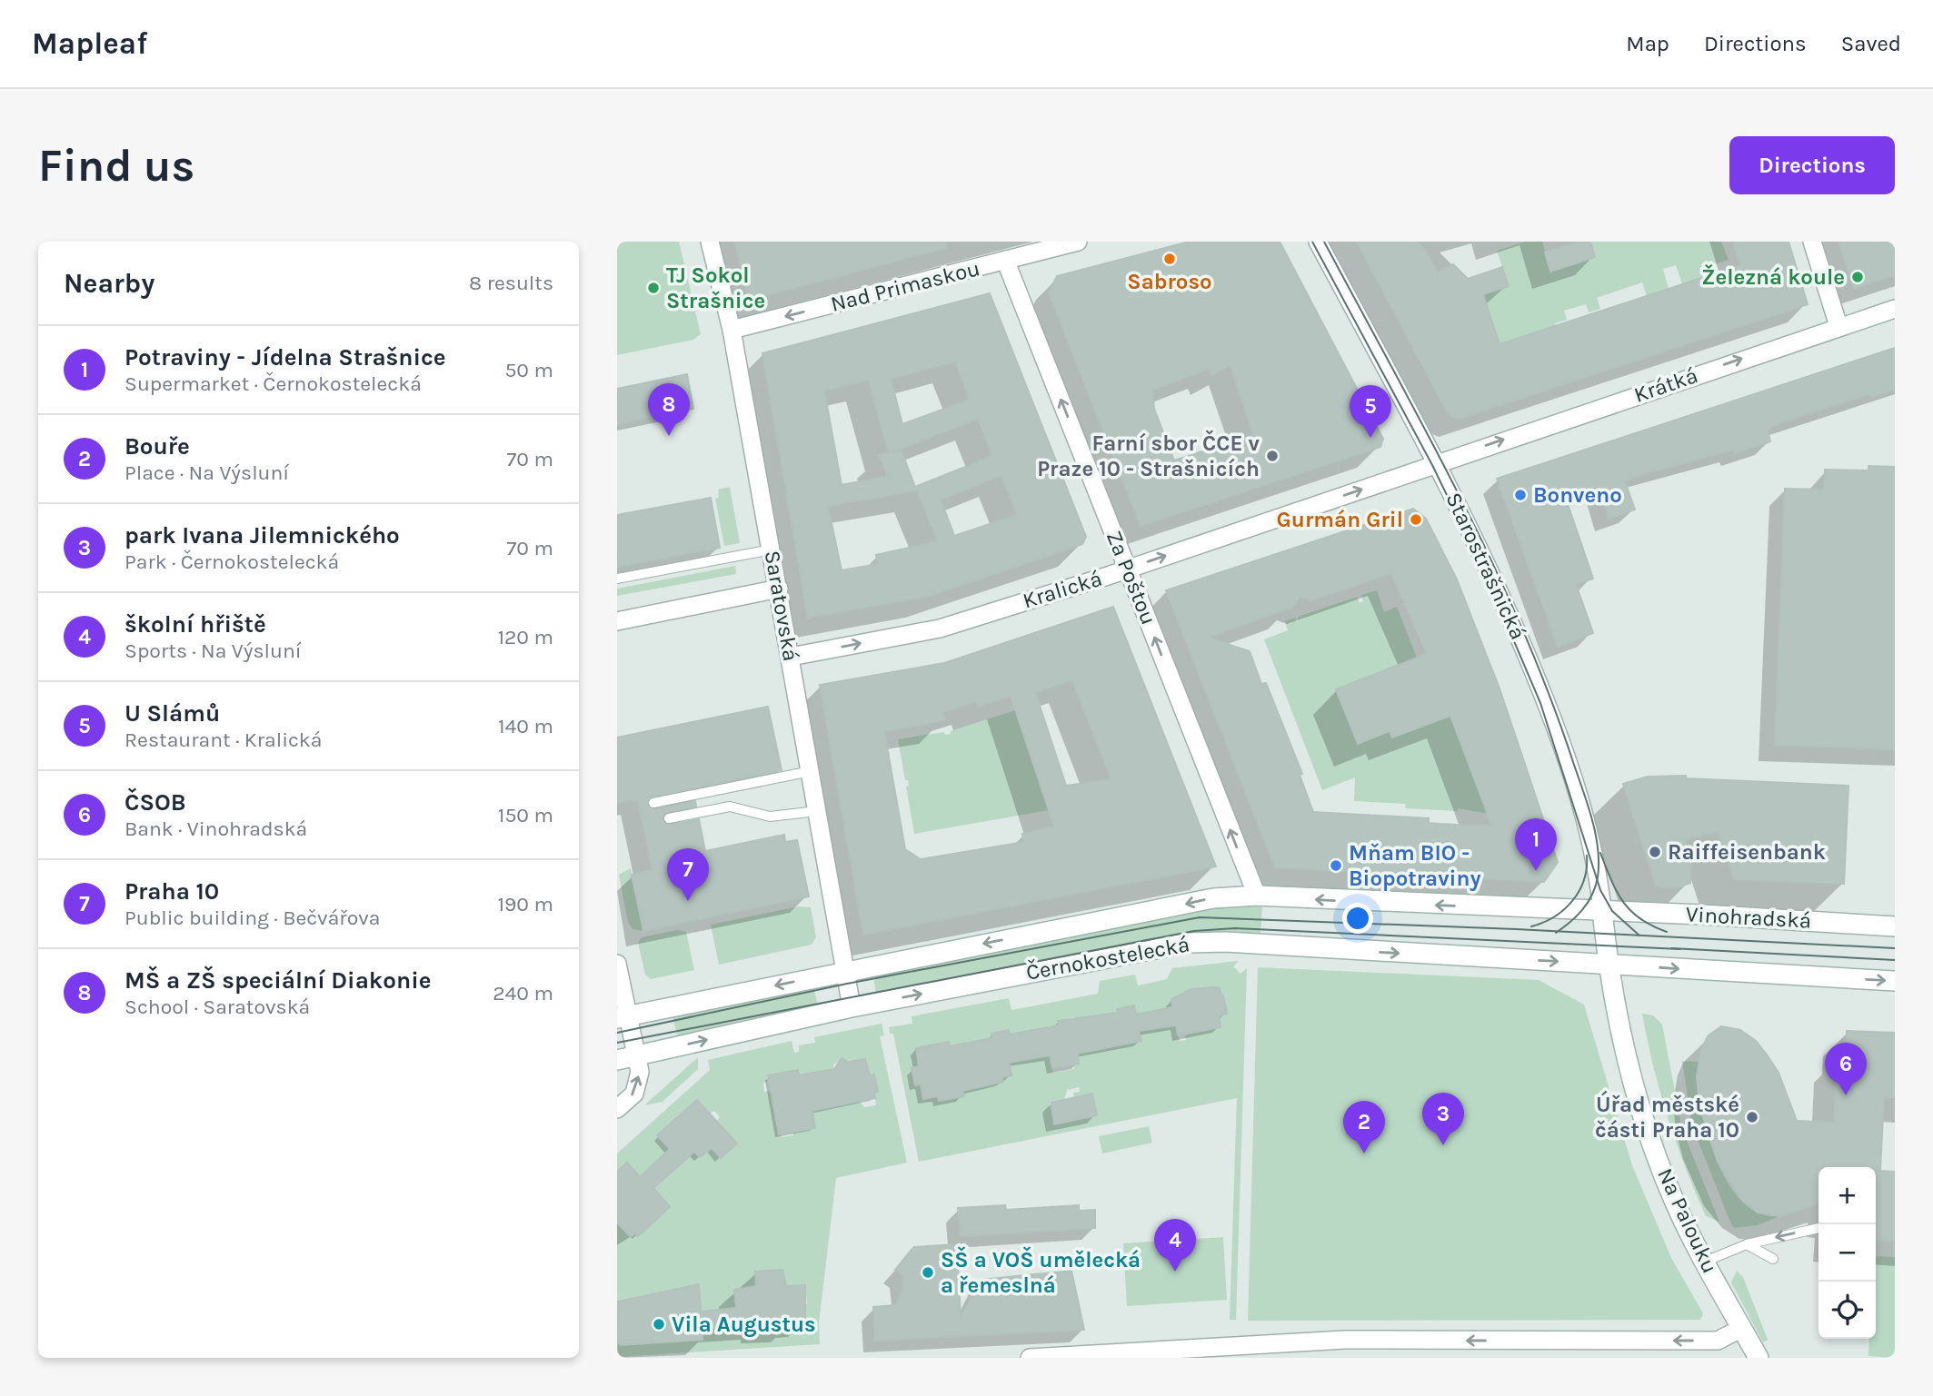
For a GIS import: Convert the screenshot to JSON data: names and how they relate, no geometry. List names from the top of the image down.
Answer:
{
  "streets": {
    "main road": ["Vinohradská", "Černokostelecká", "Na Palouku"],
    "street": [
      "Nad Primaskou",
      "Krátká",
      "Starostrašnická",
      "Za Poštou",
      "Kralická",
      "Saratovská"
    ]
  },
  "crossings": [
    ["Nad Primaskou", "Za Poštou"],
    ["Nad Primaskou", "Saratovská"],
    ["Krátká", "Starostrašnická"],
    ["Krátká", "Kralická"],
    ["Starostrašnická", "Kralická"],
    ["Starostrašnická", "Vinohradská"],
    ["Starostrašnická", "Černokostelecká"],
    ["Starostrašnická", "Na Palouku"],
    ["Za Poštou", "Kralická"],
    ["Za Poštou", "Černokostelecká"],
    ["Kralická", "Saratovská"],
    ["Saratovská", "Černokostelecká"],
    ["Vinohradská", "Černokostelecká"],
    ["Vinohradská", "Na Palouku"],
    ["Černokostelecká", "Na Palouku"]
  ],
  "one_way": [
    "Nad Primaskou",
    "Krátká",
    "Za Poštou",
    "Kralická"
  ],
  "places": [
    "Sabroso",
    "Železná koule",
    "TJ Sokol Strašnice",
    "Farní sbor ČCE v Praze 10 - Strašnicích",
    "Bonveno",
    "Gurmán Gril",
    "Raiffeisenbank",
    "Mňam BIO - Biopotraviny",
    "Úřad městské části Praha 10",
    "SŠ a VOŠ umělecká a řemeslná",
    "Vila Augustus"
  ],
  "page": {
    "header": "Mapleaf",
    "nav": ["Map", "Directions", "Saved"],
    "buttons": "Directions",
    "title": "Find us",
    "heading": ["Nearby", "8 results"],
    "list": [
      {
        "mark": "1",
        "name": "Potraviny - Jídelna Strašnice",
        "note": "Supermarket · Černokostelecká",
        "value": "50 m"
      },
      {
        "mark": "2",
        "name": "Bouře",
        "note": "Place · Na Výsluní",
        "value": "70 m"
      },
      {
        "mark": "3",
        "name": "park Ivana Jilemnického",
        "note": "Park · Černokostelecká",
        "value": "70 m"
      },
      {
        "mark": "4",
        "name": "školní hřiště",
        "note": "Sports · Na Výsluní",
        "value": "120 m"
      },
      {
        "mark": "5",
        "name": "U Slámů",
        "note": "Restaurant · Kralická",
        "value": "140 m"
      },
      {
        "mark": "6",
        "name": "ČSOB",
        "note": "Bank · Vinohradská",
        "value": "150 m"
      },
      {
        "mark": "7",
        "name": "Praha 10",
        "note": "Public building · Bečvářova",
        "value": "190 m"
      },
      {
        "mark": "8",
        "name": "MŠ a ZŠ speciální Diakonie",
        "note": "School · Saratovská",
        "value": "240 m"
      }
    ],
    "pins": [
      "8",
      "5",
      "1",
      "7",
      "6",
      "3",
      "2",
      "4"
    ],
    "map_buttons": ["+", "−"]
  }
}
